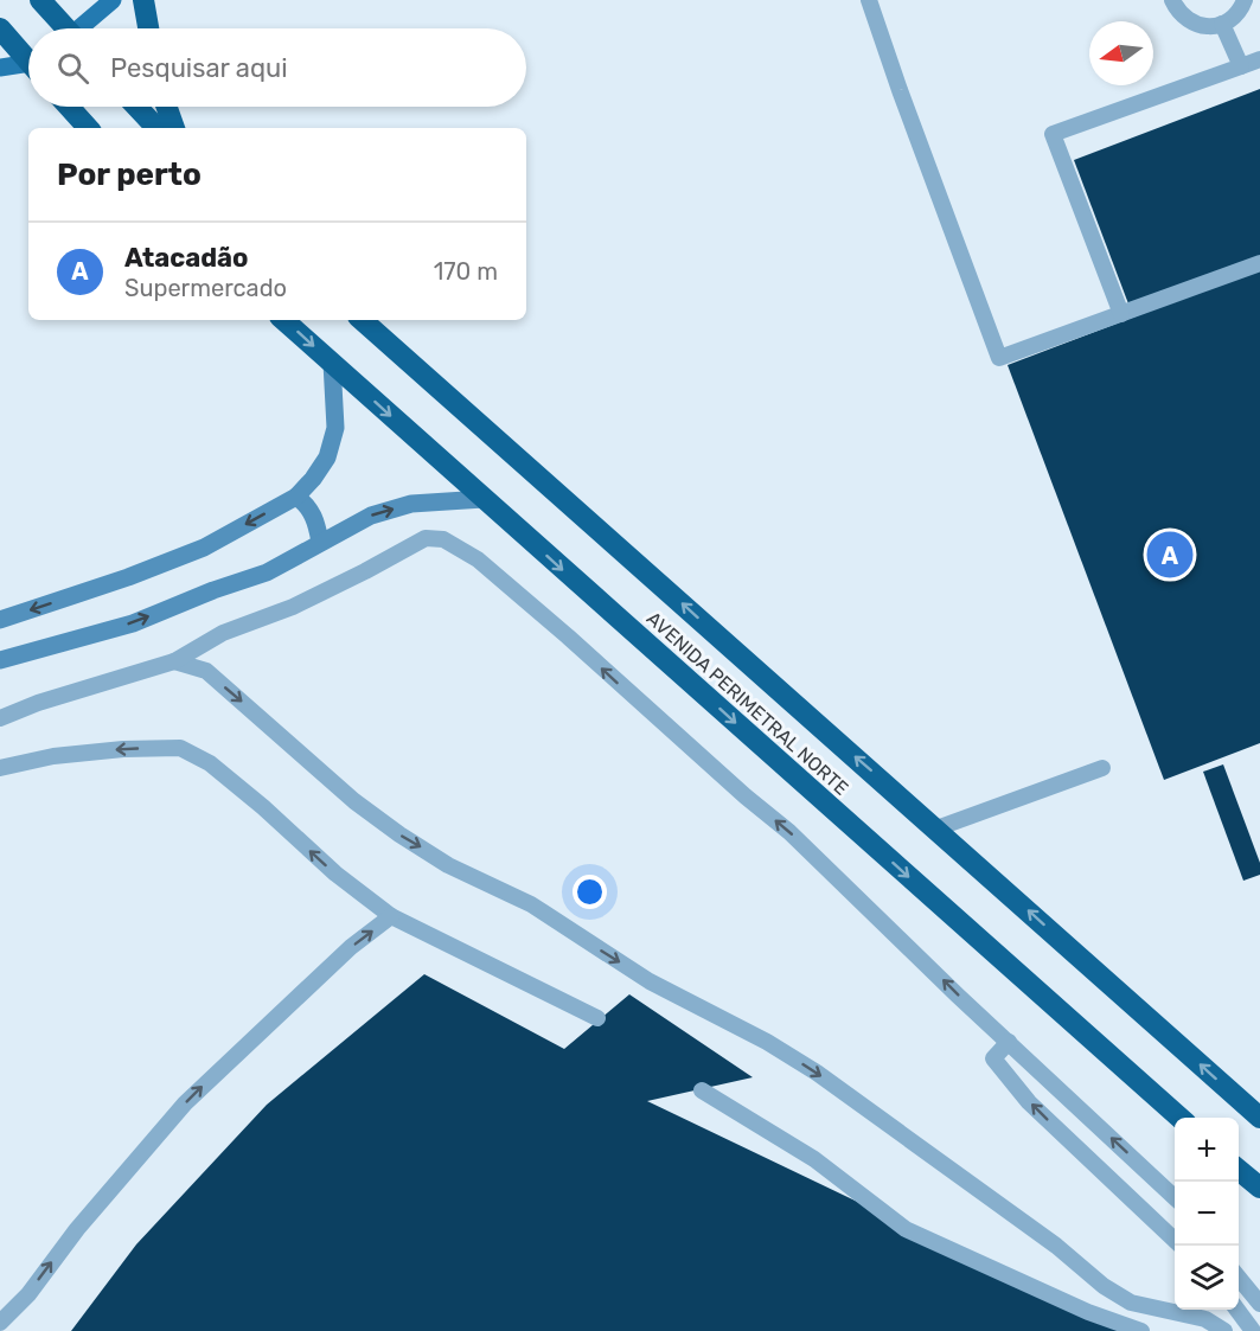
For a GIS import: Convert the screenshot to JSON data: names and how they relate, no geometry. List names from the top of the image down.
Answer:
{
  "streets": {
    "highway": ["AVENIDA PERIMETRAL NORTE"]
  },
  "north": "left",
  "page": {
    "search": "Pesquisar aqui",
    "heading": "Por perto",
    "list": [
      {
        "mark": "A",
        "name": "Atacadão",
        "note": "Supermercado",
        "value": "170 m"
      }
    ],
    "pins": "A",
    "map_buttons": ["+", "−"]
  }
}
